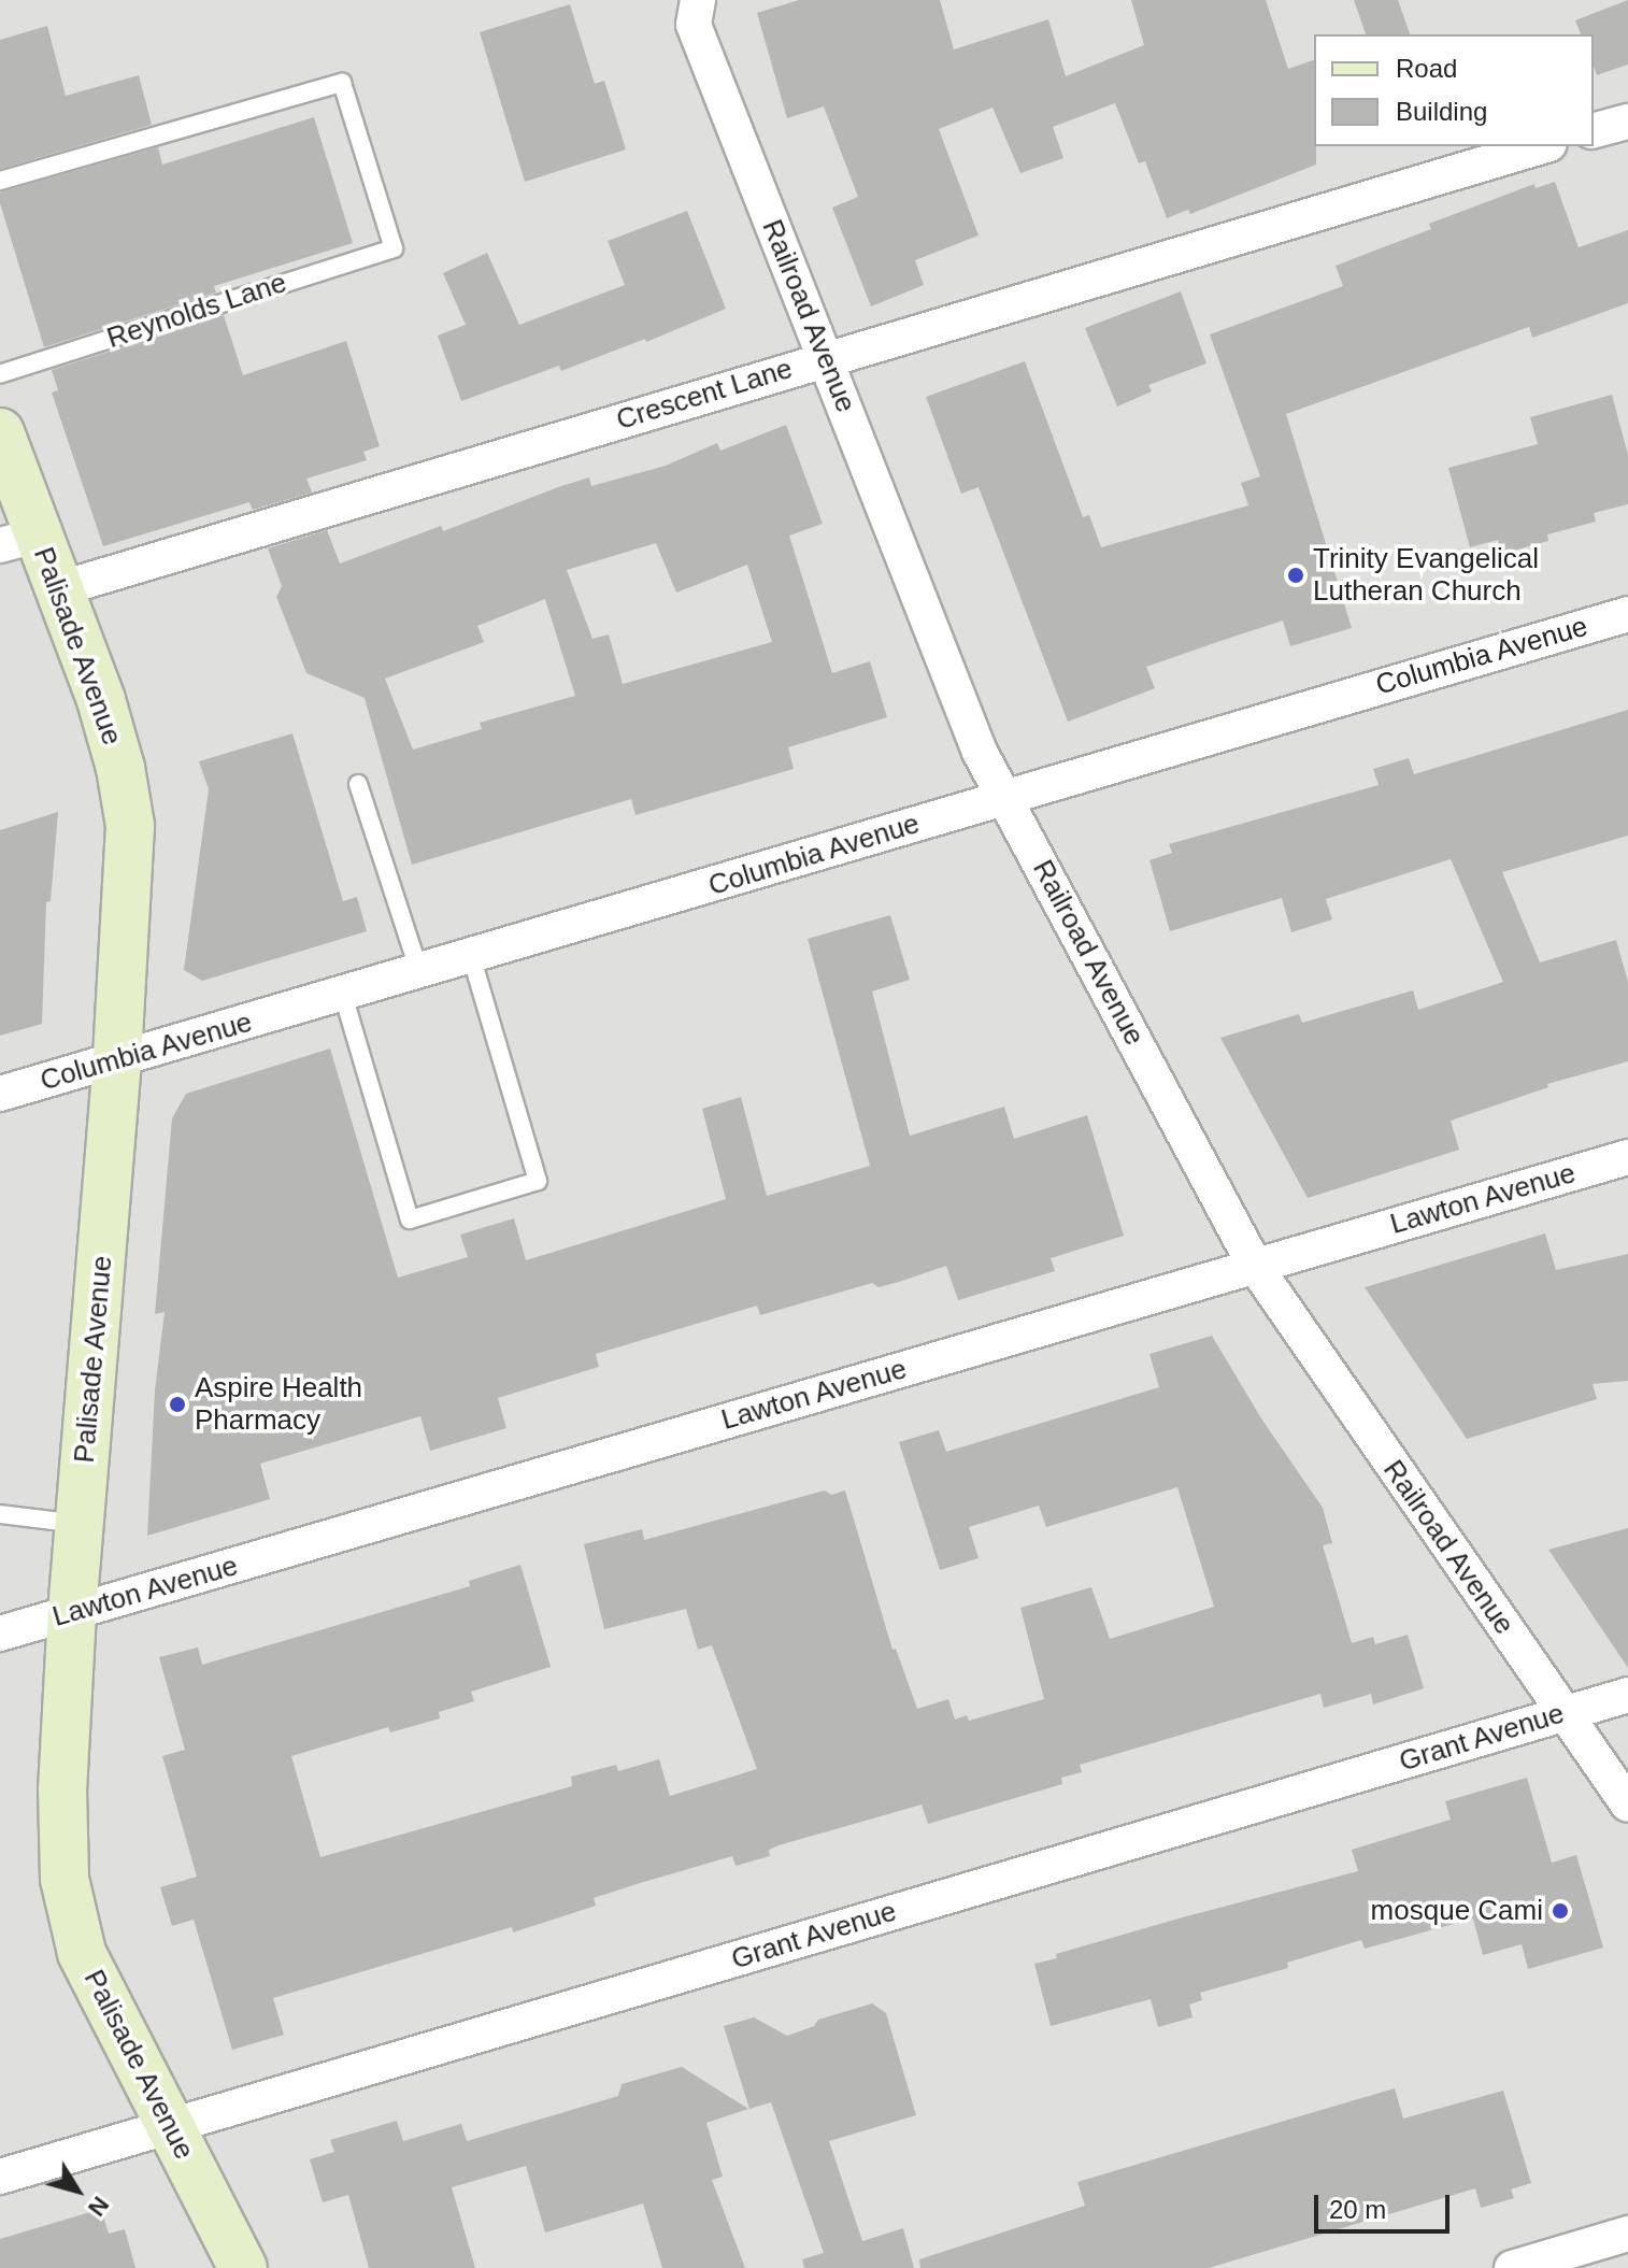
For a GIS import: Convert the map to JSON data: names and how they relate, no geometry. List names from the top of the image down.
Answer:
{
  "streets": {
    "main road": ["Palisade Avenue"],
    "street": [
      "Railroad Avenue",
      "Crescent Lane",
      "Columbia Avenue",
      "Lawton Avenue",
      "Grant Avenue"
    ],
    "lane": ["Reynolds Lane"]
  },
  "crossings": [
    ["Railroad Avenue", "Crescent Lane"],
    ["Railroad Avenue", "Columbia Avenue"],
    ["Railroad Avenue", "Lawton Avenue"],
    ["Railroad Avenue", "Grant Avenue"],
    ["Crescent Lane", "Palisade Avenue"],
    ["Palisade Avenue", "Columbia Avenue"],
    ["Palisade Avenue", "Lawton Avenue"],
    ["Palisade Avenue", "Grant Avenue"]
  ],
  "places": ["Trinity Evangelical Lutheran Church", "Aspire Health Pharmacy", "mosque Cami"],
  "legend": ["Road", "Building"],
  "scale_bar": "20 m",
  "north": "bottom right"
}
